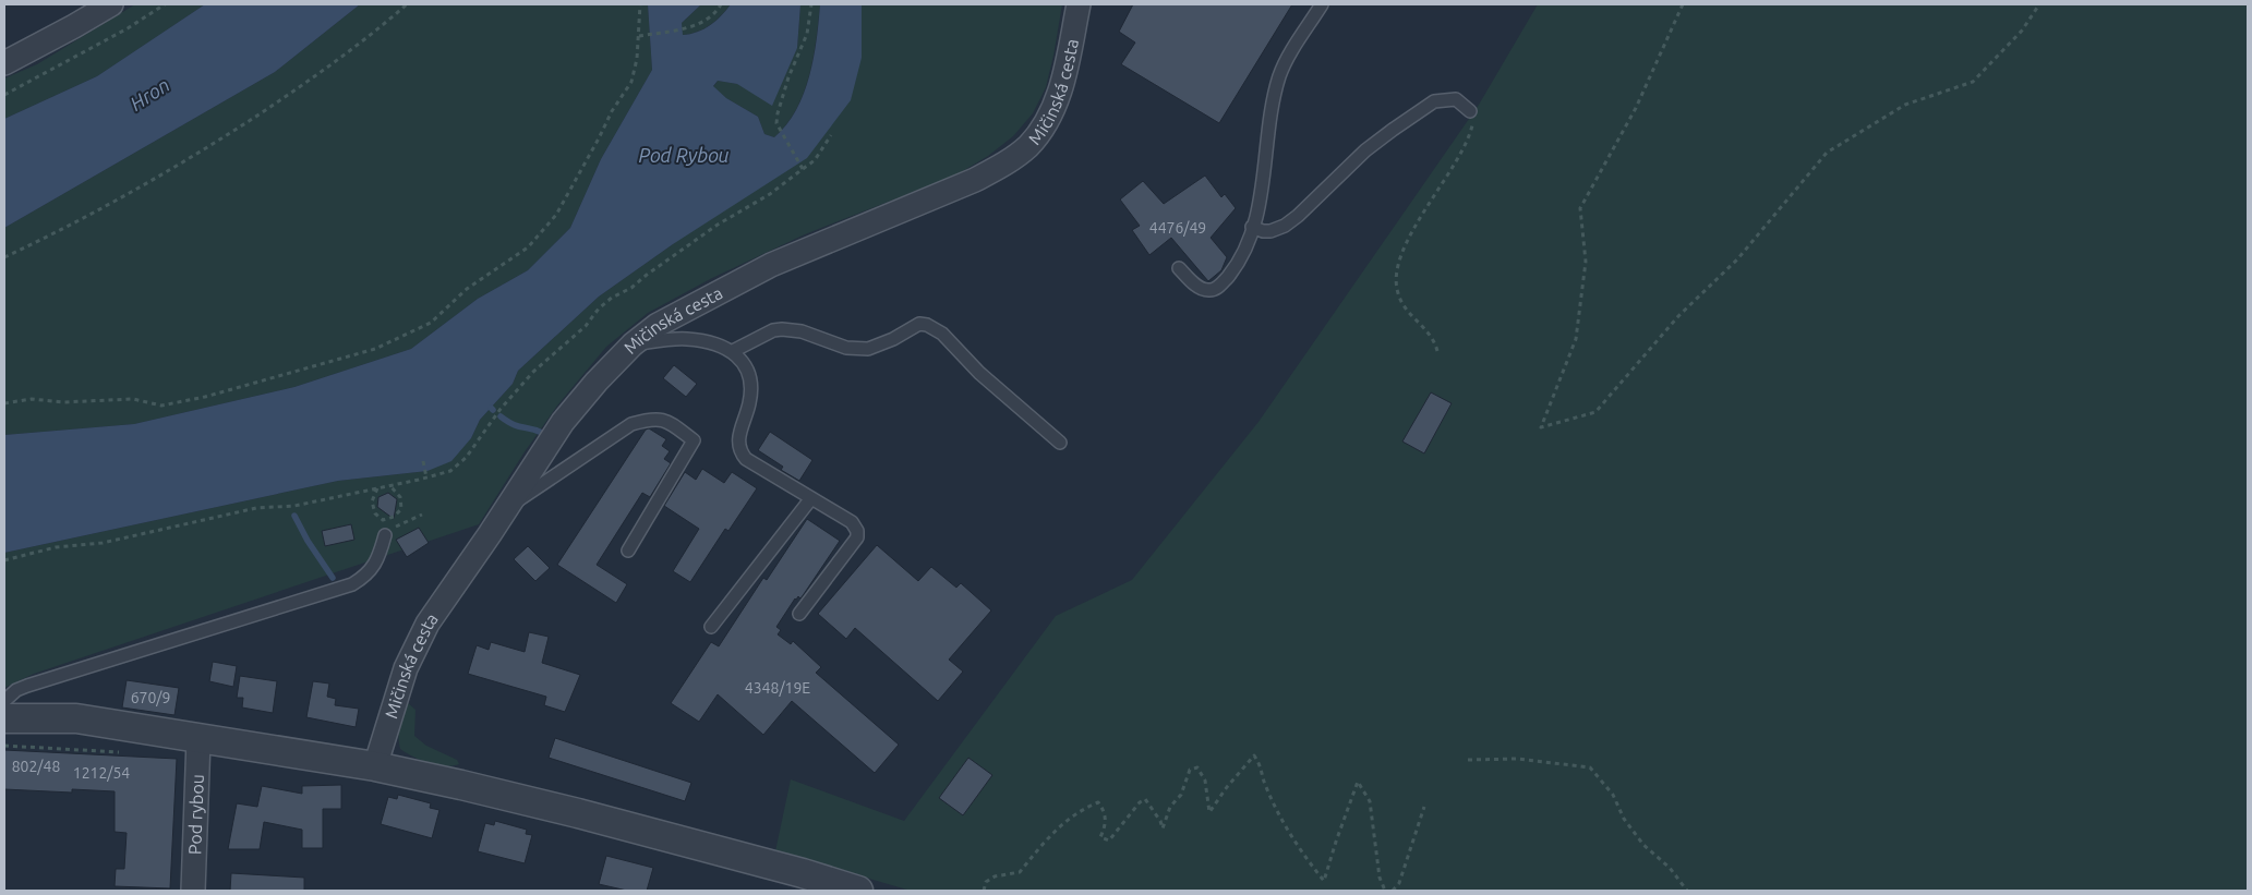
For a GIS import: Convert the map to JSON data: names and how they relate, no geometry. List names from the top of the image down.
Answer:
{
  "streets": {
    "street": ["Mičinská cesta", "Pod rybou"]
  },
  "water": ["Hron", "Pod Rybou"],
  "house_numbers": [
    "4476/49",
    "4348/19E",
    "670/9",
    "802/48",
    "1212/54"
  ]
}
